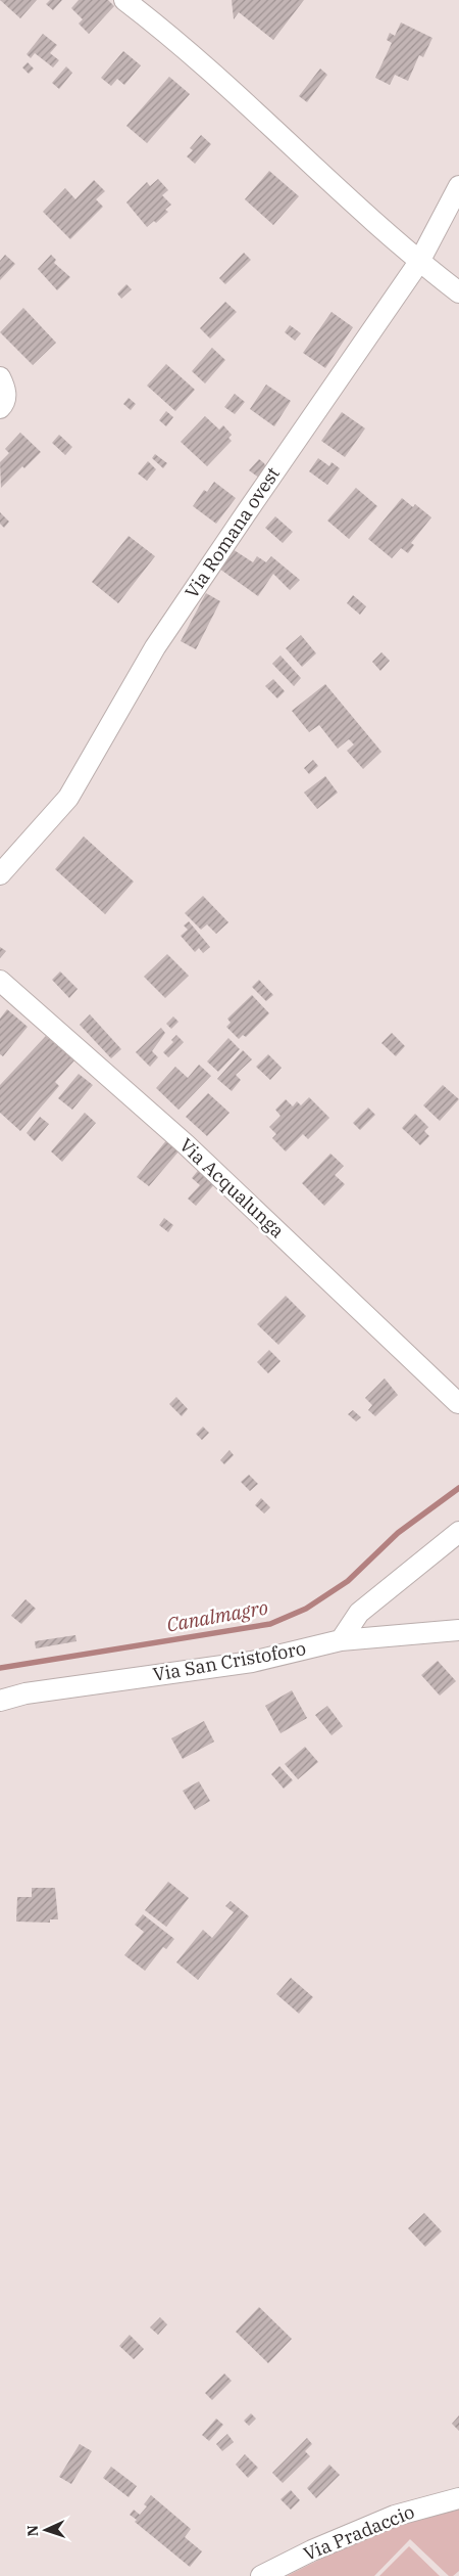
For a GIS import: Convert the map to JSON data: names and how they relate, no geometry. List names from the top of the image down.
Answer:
{
  "streets": {
    "street": [
      "Via Romana ovest",
      "Via Acqualunga",
      "Via San Cristoforo",
      "Via Pradaccio"
    ]
  },
  "water": ["Canalmagro"],
  "north": "left"
}
